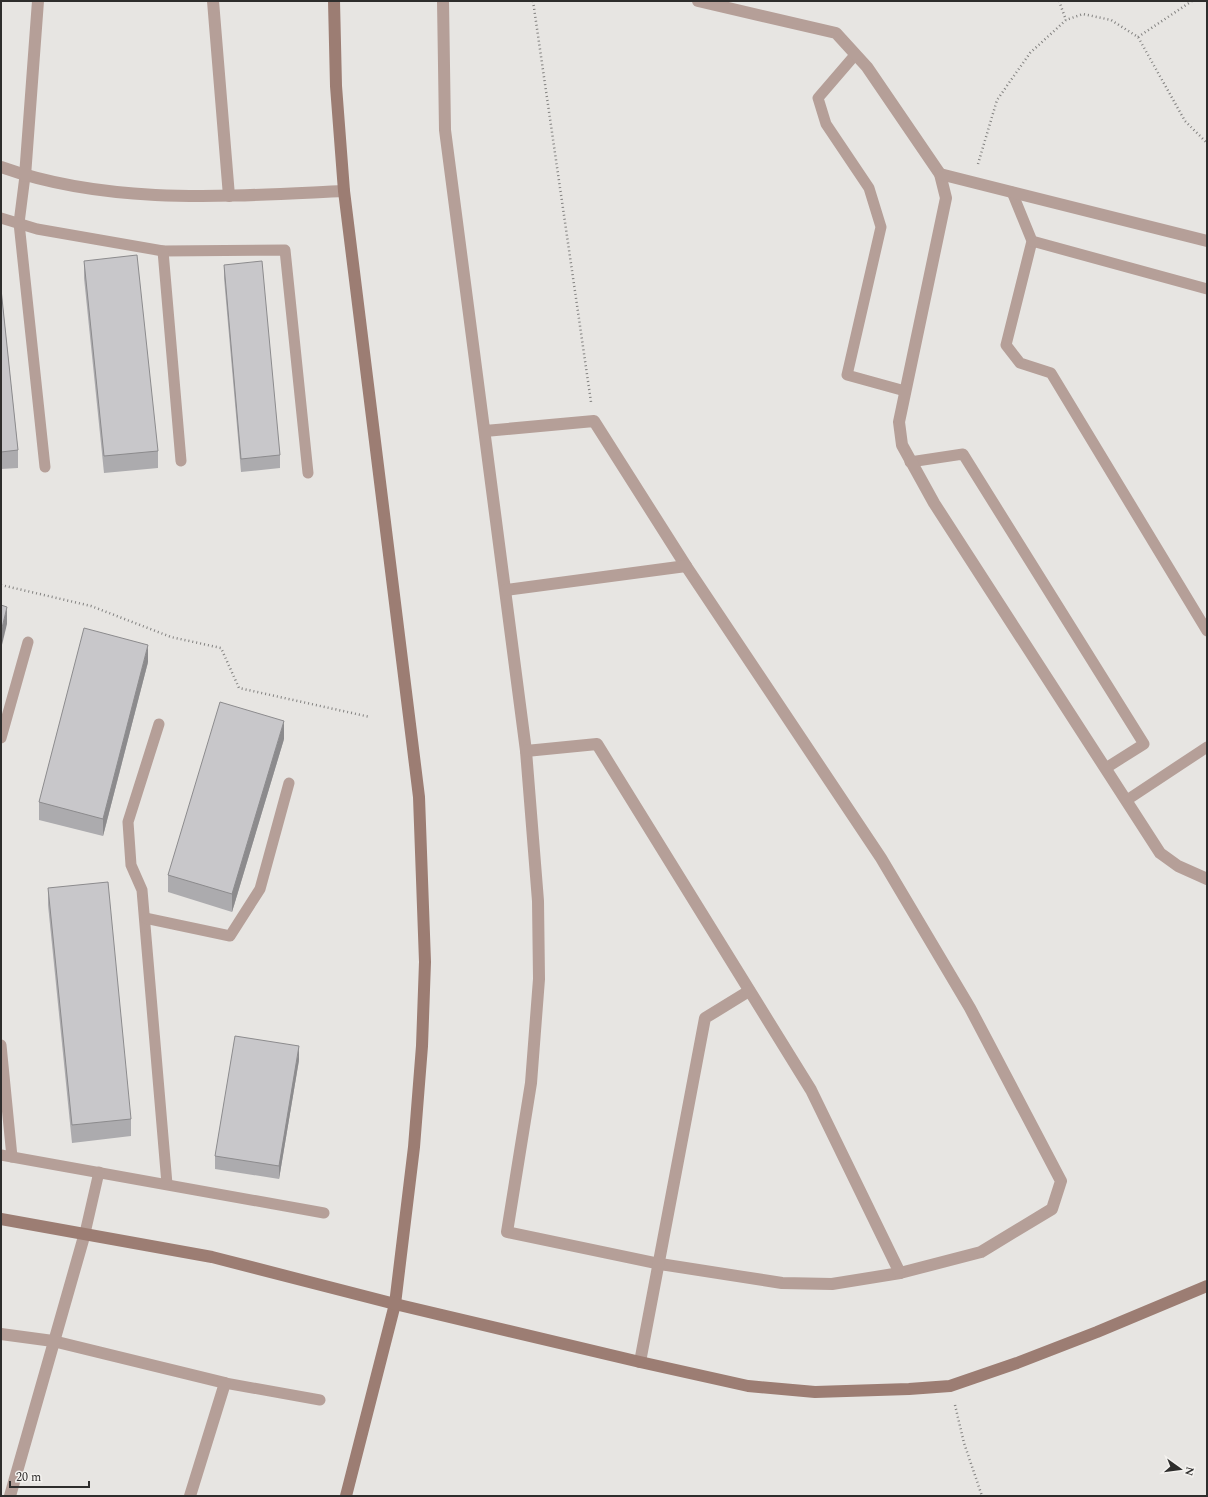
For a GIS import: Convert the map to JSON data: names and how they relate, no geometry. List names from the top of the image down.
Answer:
{
  "scale_bar": "20 m",
  "north": "right"
}
